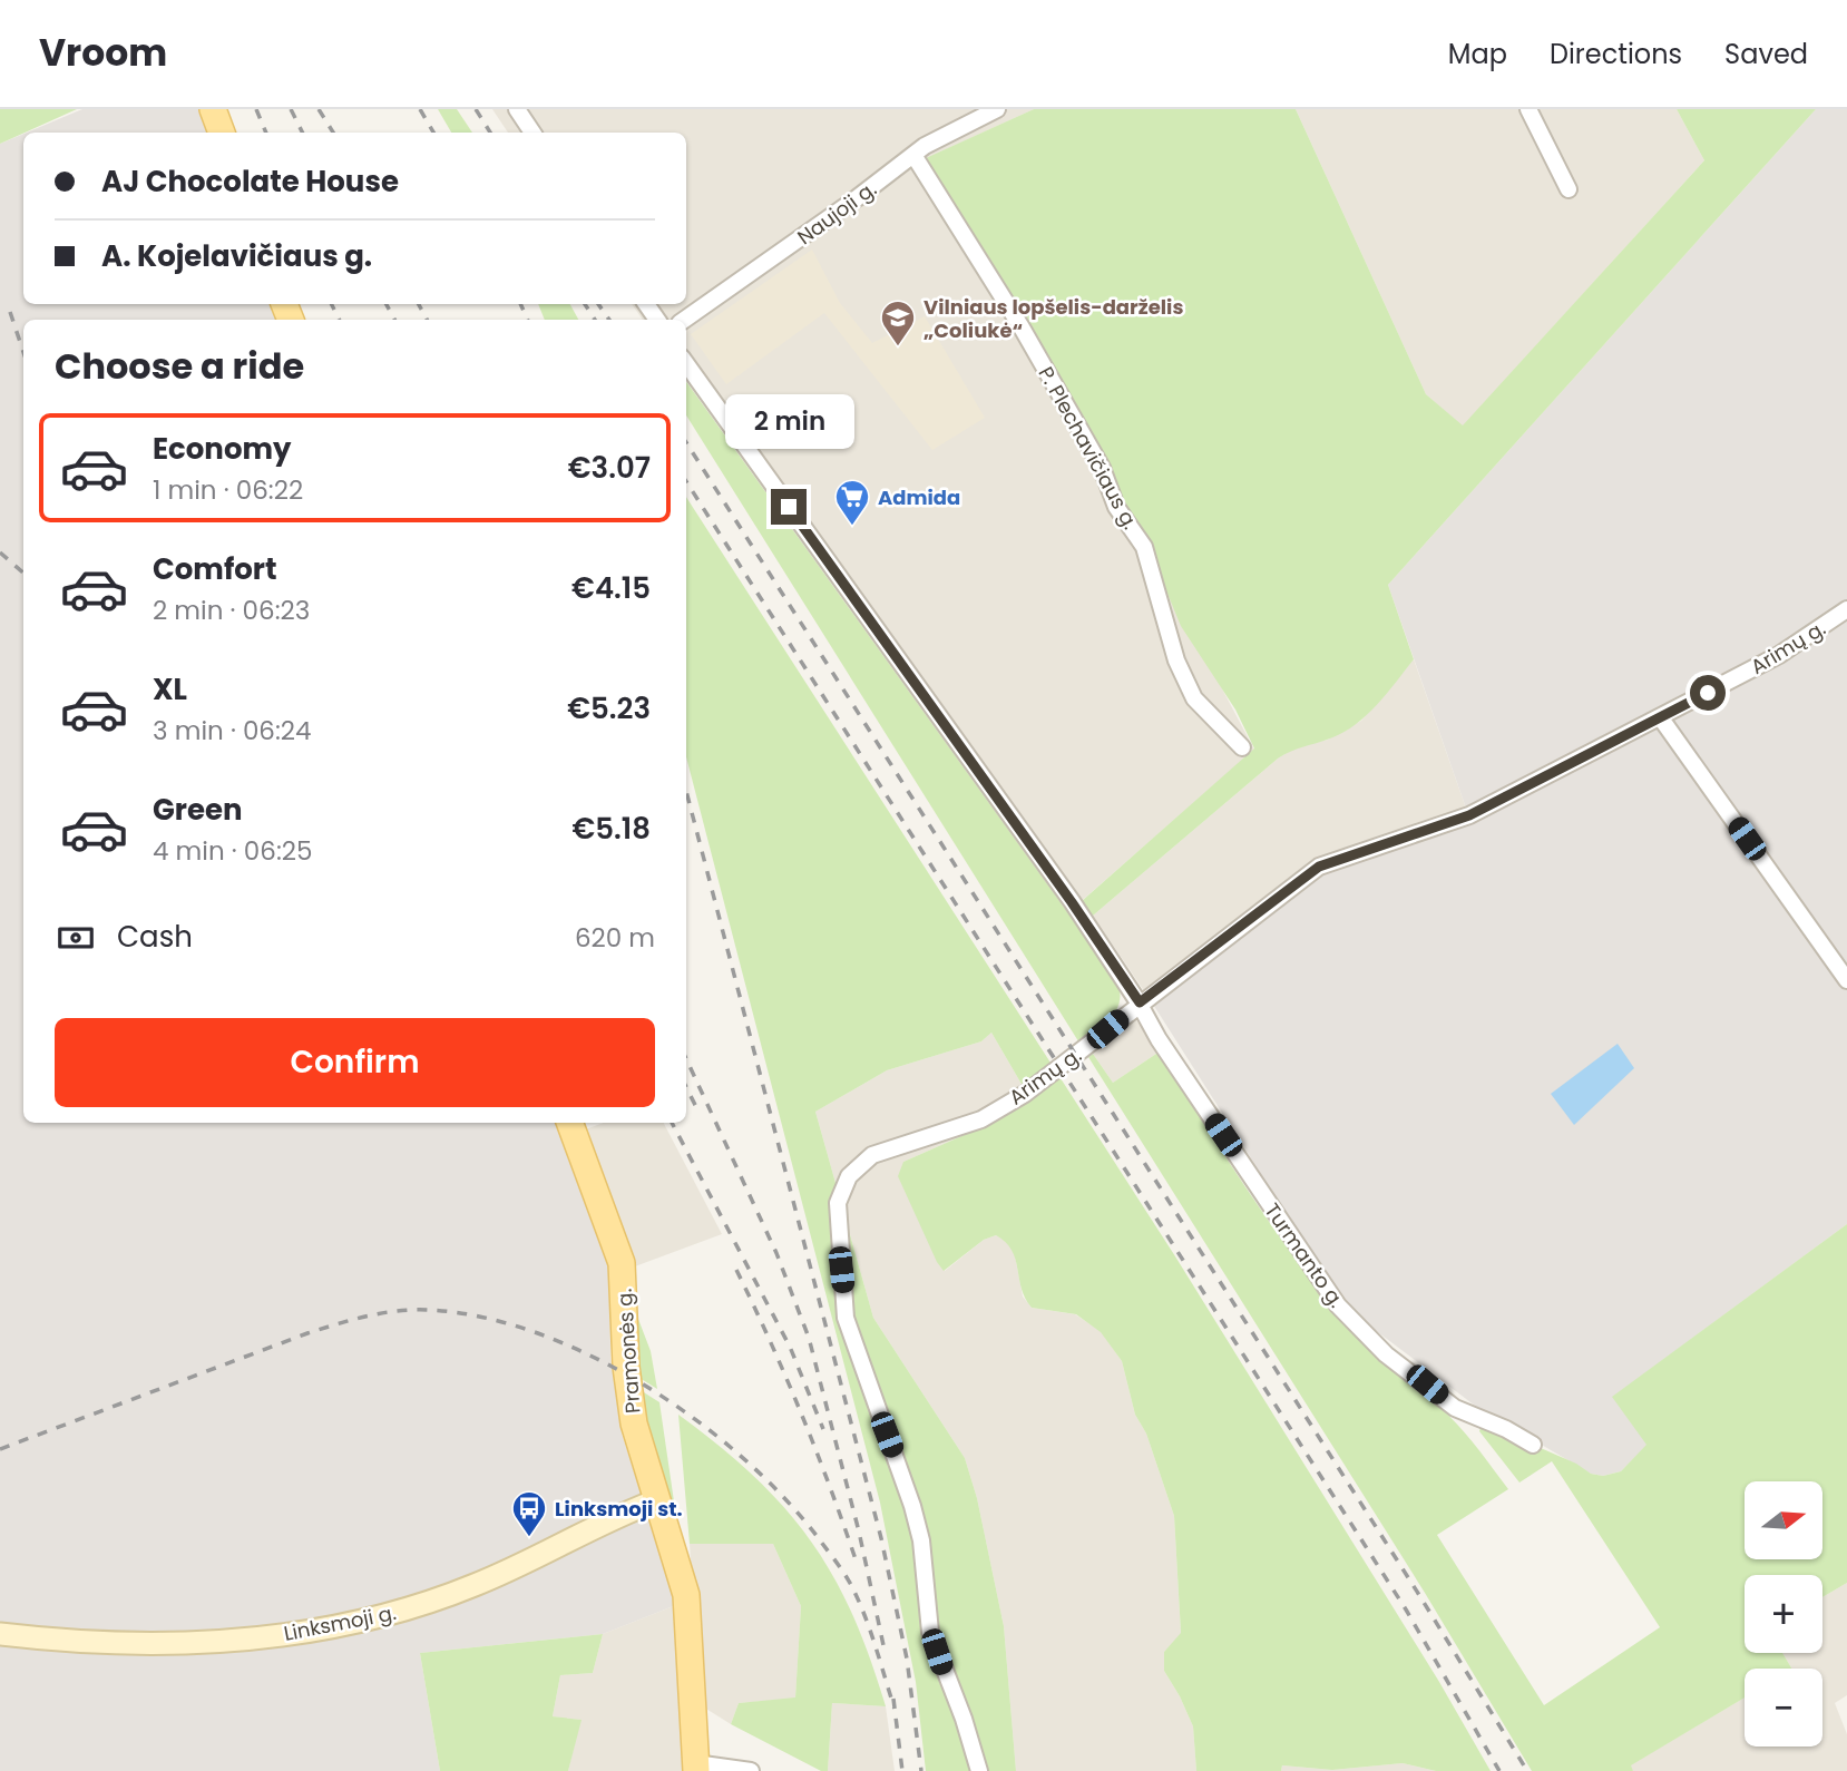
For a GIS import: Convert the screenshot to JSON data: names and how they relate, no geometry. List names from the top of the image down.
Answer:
{
  "streets": {
    "main road": ["Pramonės g.", "Linksmoji g."],
    "street": [
      "Naujoji g.",
      "P. Plechavičiaus g.",
      "Arimų g.",
      "Turmanto g."
    ]
  },
  "crossings": [
    ["Naujoji g.", "P. Plechavičiaus g."],
    ["Arimų g.", "Turmanto g."],
    ["Pramonės g.", "Linksmoji g."]
  ],
  "places": {
    "school or university": ["Vilniaus lopšelis-darželis „Coliukė“"],
    "supermarket": ["Admida"],
    "bus stop": ["Linksmoji st."]
  },
  "north": "right",
  "page": {
    "header": "Vroom",
    "nav": ["Map", "Directions", "Saved"],
    "banner": ["AJ Chocolate House", "A. Kojelavičiaus g."],
    "heading": "Choose a ride",
    "bubble": "2 min",
    "list": [
      {
        "name": "Economy",
        "note": "1 min · 06:22",
        "value": "€3.07"
      },
      {
        "name": "Comfort",
        "note": "2 min · 06:23",
        "value": "€4.15"
      },
      {
        "name": "XL",
        "note": "3 min · 06:24",
        "value": "€5.23"
      },
      {
        "name": "Green",
        "note": "4 min · 06:25",
        "value": "€5.18"
      }
    ],
    "pay": ["Cash", "620 m"],
    "buttons": "Confirm",
    "map_buttons": ["+", "−"]
  }
}
